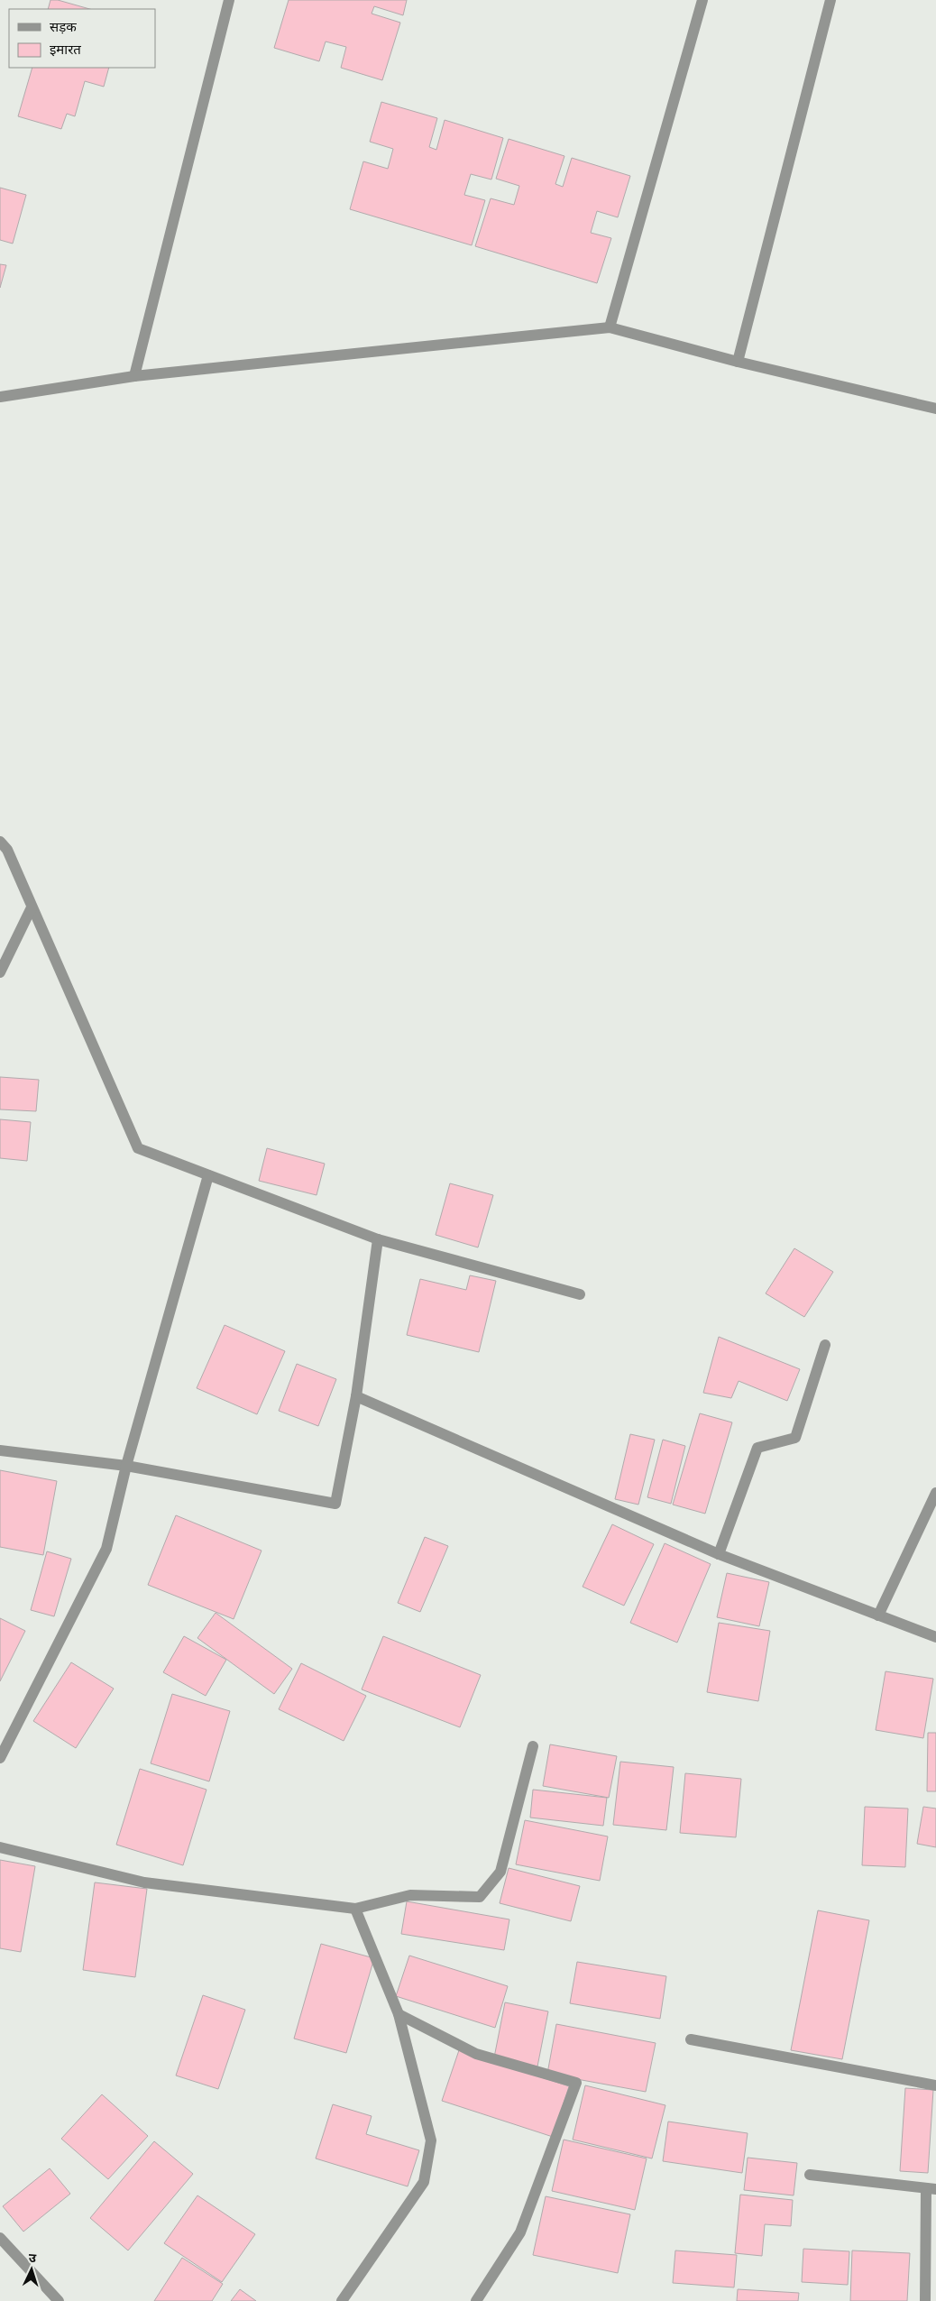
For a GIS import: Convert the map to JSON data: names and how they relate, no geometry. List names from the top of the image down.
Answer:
{
  "legend": ["सड़क", "इमारत"],
  "north": "top"
}
